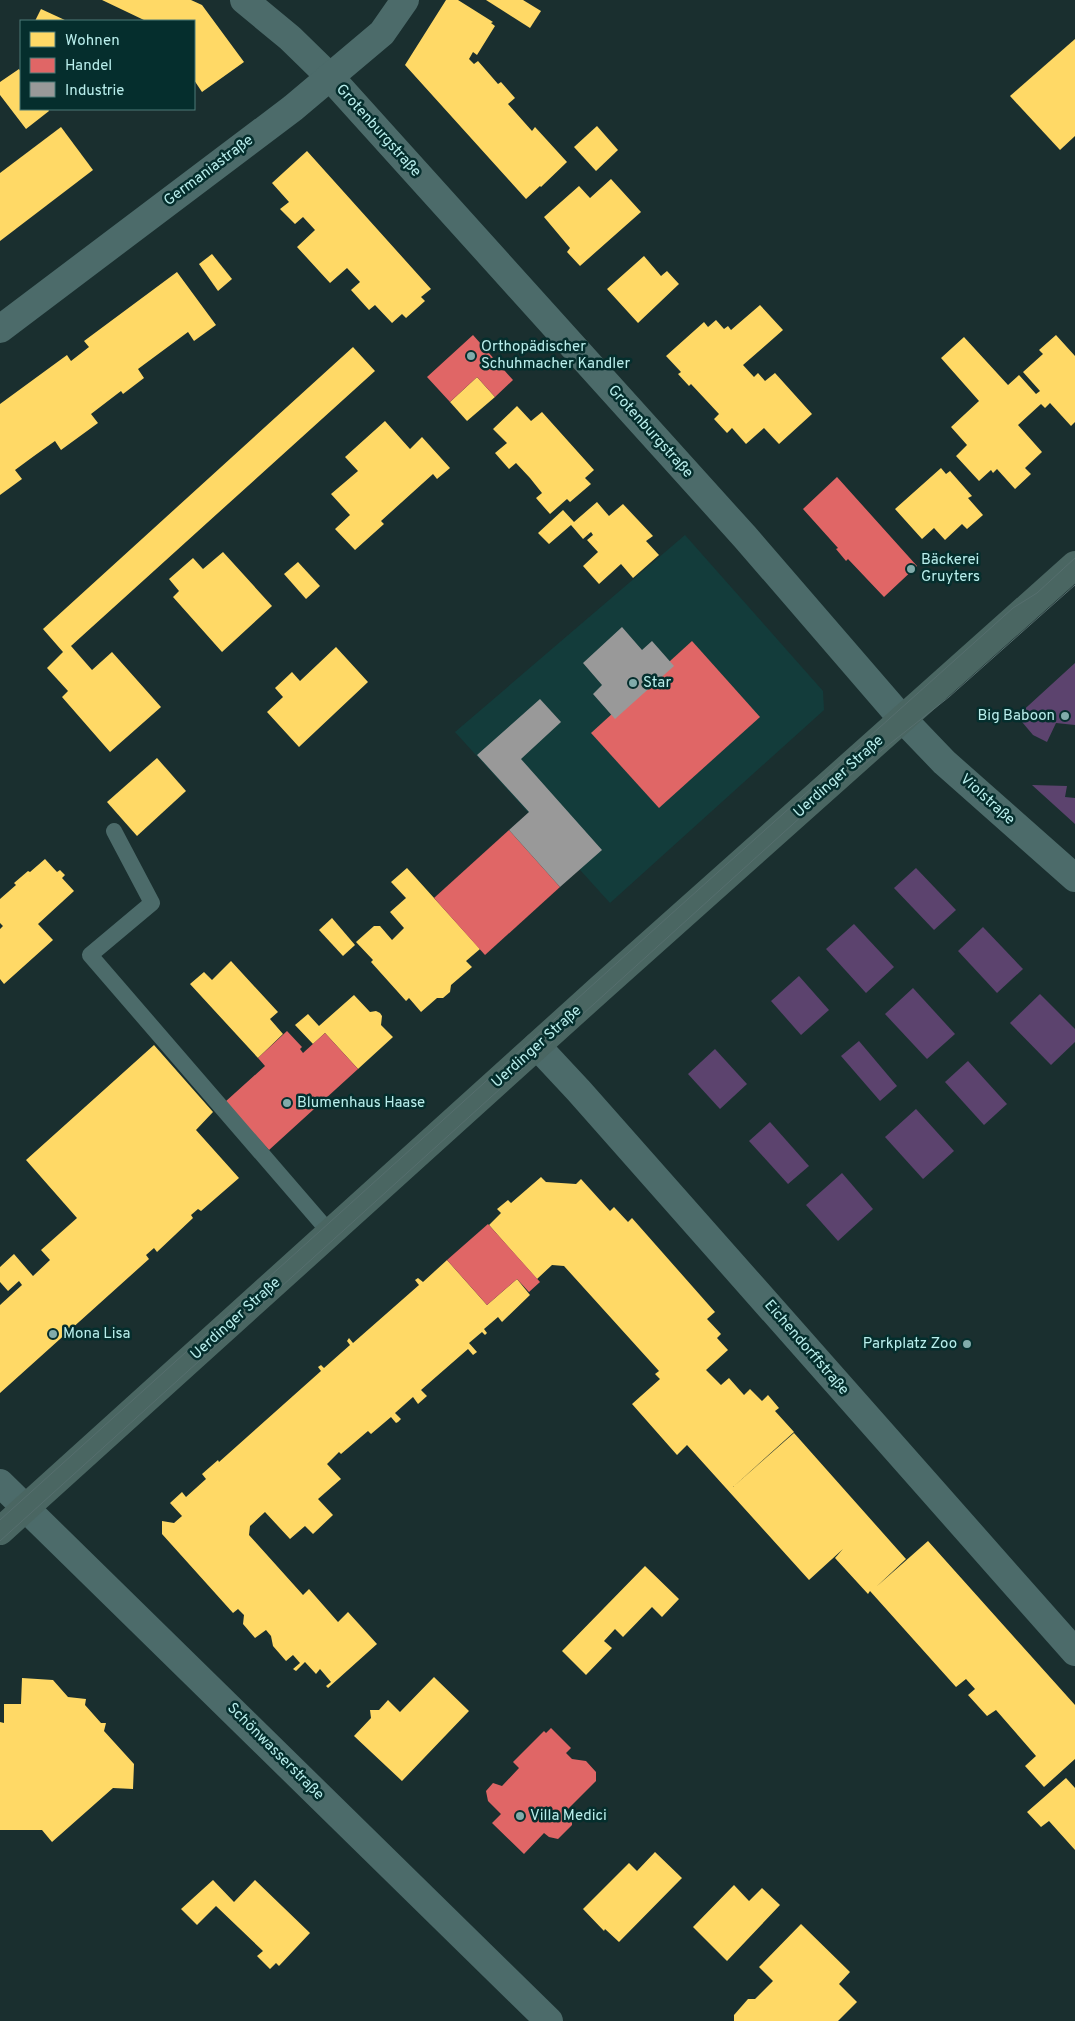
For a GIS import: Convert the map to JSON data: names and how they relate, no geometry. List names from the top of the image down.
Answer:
{
  "streets": {
    "main road": ["Uerdinger Straße"],
    "street": [
      "Grotenburgstraße",
      "Germaniastraße",
      "Violstraße",
      "Eichendorffstraße",
      "Schönwasserstraße"
    ]
  },
  "crossings": [
    ["Grotenburgstraße", "Germaniastraße"],
    ["Grotenburgstraße", "Uerdinger Straße"],
    ["Grotenburgstraße", "Violstraße"],
    ["Uerdinger Straße", "Violstraße"],
    ["Uerdinger Straße", "Eichendorffstraße"],
    ["Uerdinger Straße", "Schönwasserstraße"]
  ],
  "places": [
    "Orthopädischer Schuhmacher Kandler",
    "Bäckerei Gruyters",
    "Star",
    "Big Baboon",
    "Blumenhaus Haase",
    "Mona Lisa",
    "Parkplatz Zoo",
    "Villa Medici"
  ],
  "legend": ["Wohnen", "Handel", "Industrie"]
}
